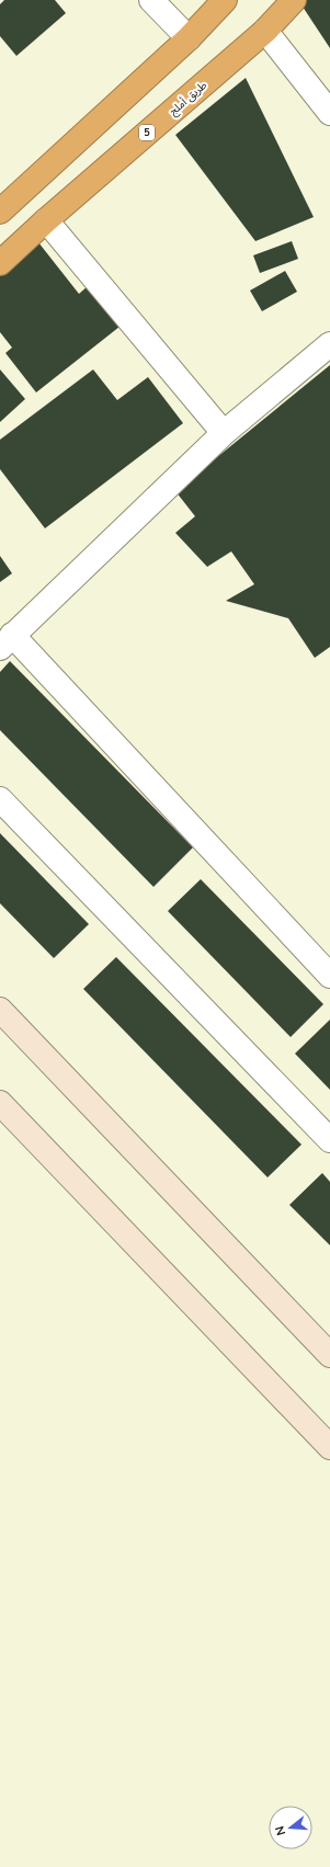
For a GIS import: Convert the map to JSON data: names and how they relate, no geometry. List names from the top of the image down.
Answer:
{
  "streets": {
    "highway": ["طريق أملج", "5"]
  },
  "north": "left"
}
